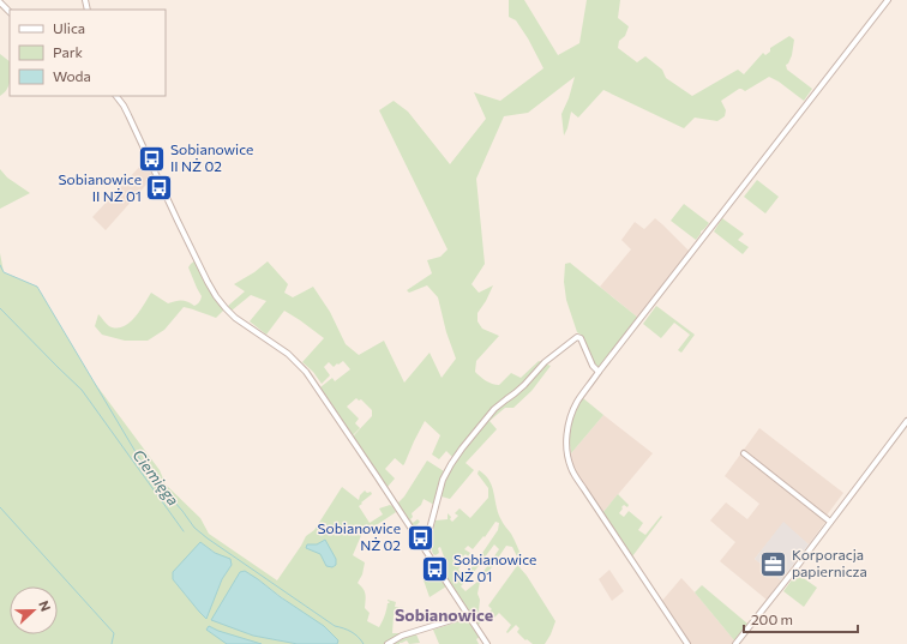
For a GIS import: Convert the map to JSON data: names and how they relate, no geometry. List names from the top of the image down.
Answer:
{
  "districts": ["Sobianowice"],
  "water": ["Ciemięga"],
  "places": {
    "bus stop": [
      "Sobianowice II NŻ 02",
      "Sobianowice II NŻ 01",
      "Sobianowice NŻ 02",
      "Sobianowice NŻ 01"
    ],
    "office": ["Korporacja papiernicza"]
  },
  "legend": ["Ulica", "Park", "Woda"],
  "scale_bar": "200 m",
  "north": "right"
}
